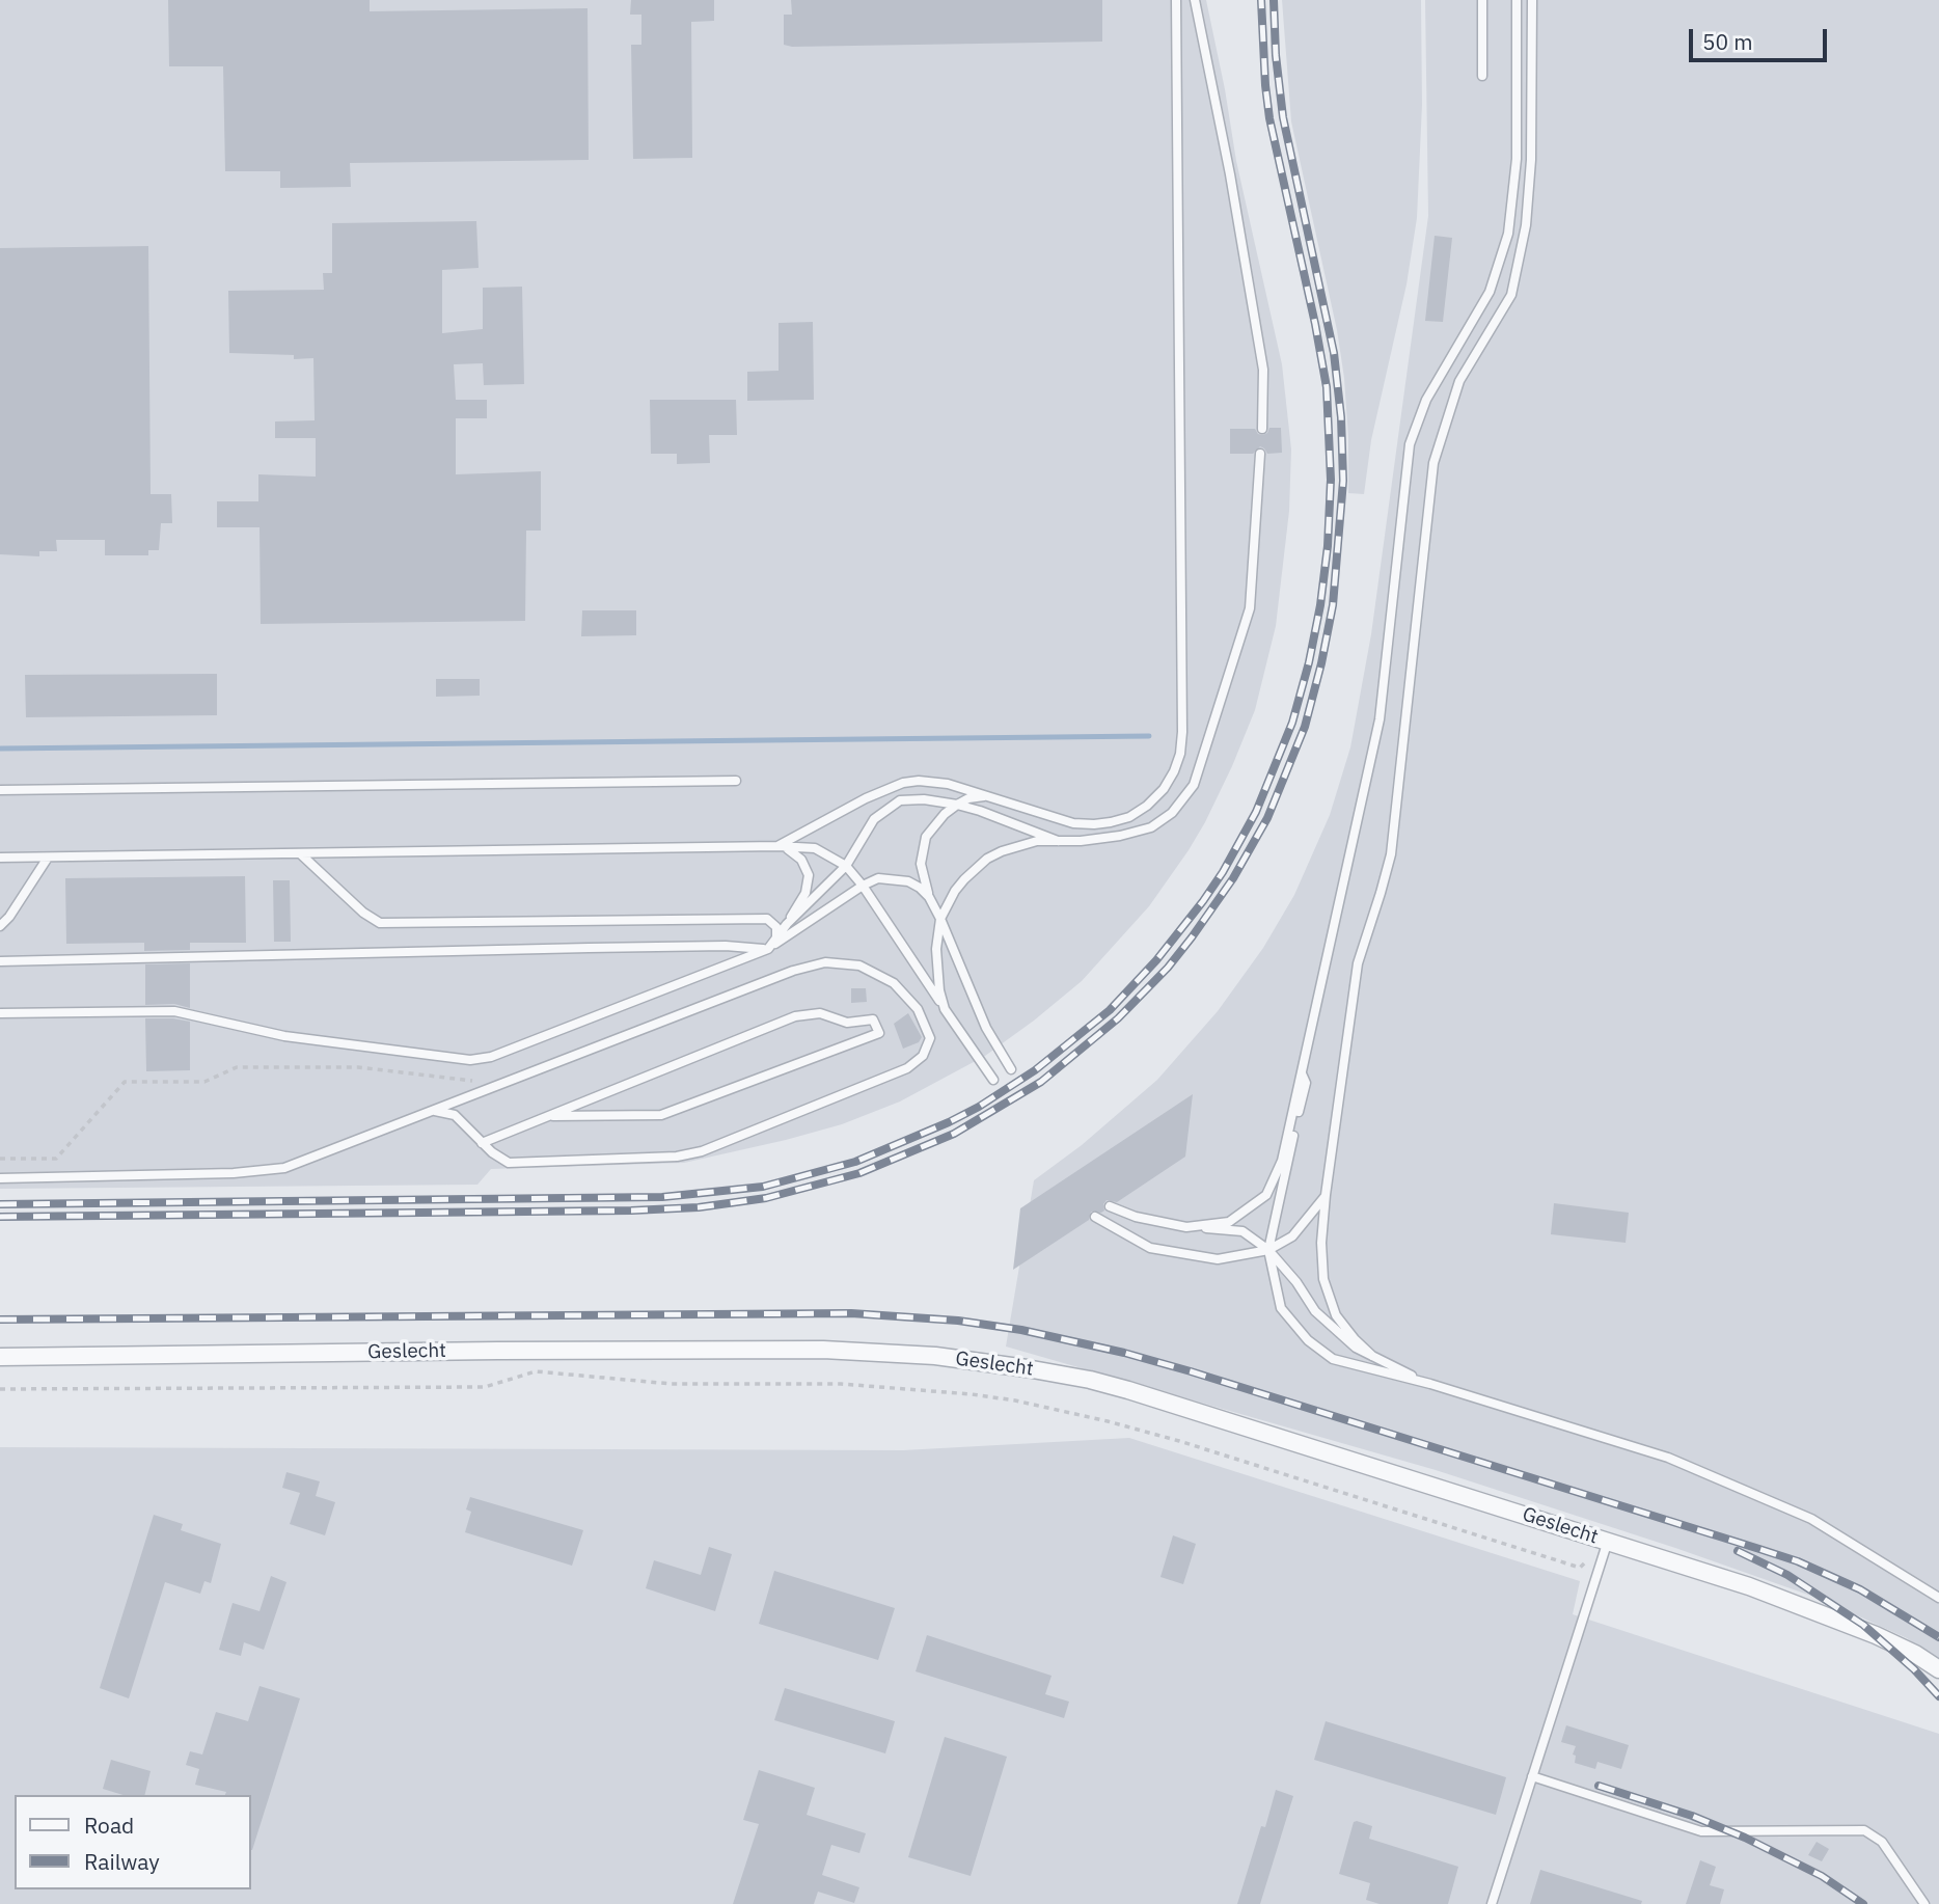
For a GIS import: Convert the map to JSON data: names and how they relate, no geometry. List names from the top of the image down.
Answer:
{
  "streets": {
    "street": ["Geslecht"]
  },
  "legend": ["Road", "Railway"],
  "scale_bar": "50 m"
}
